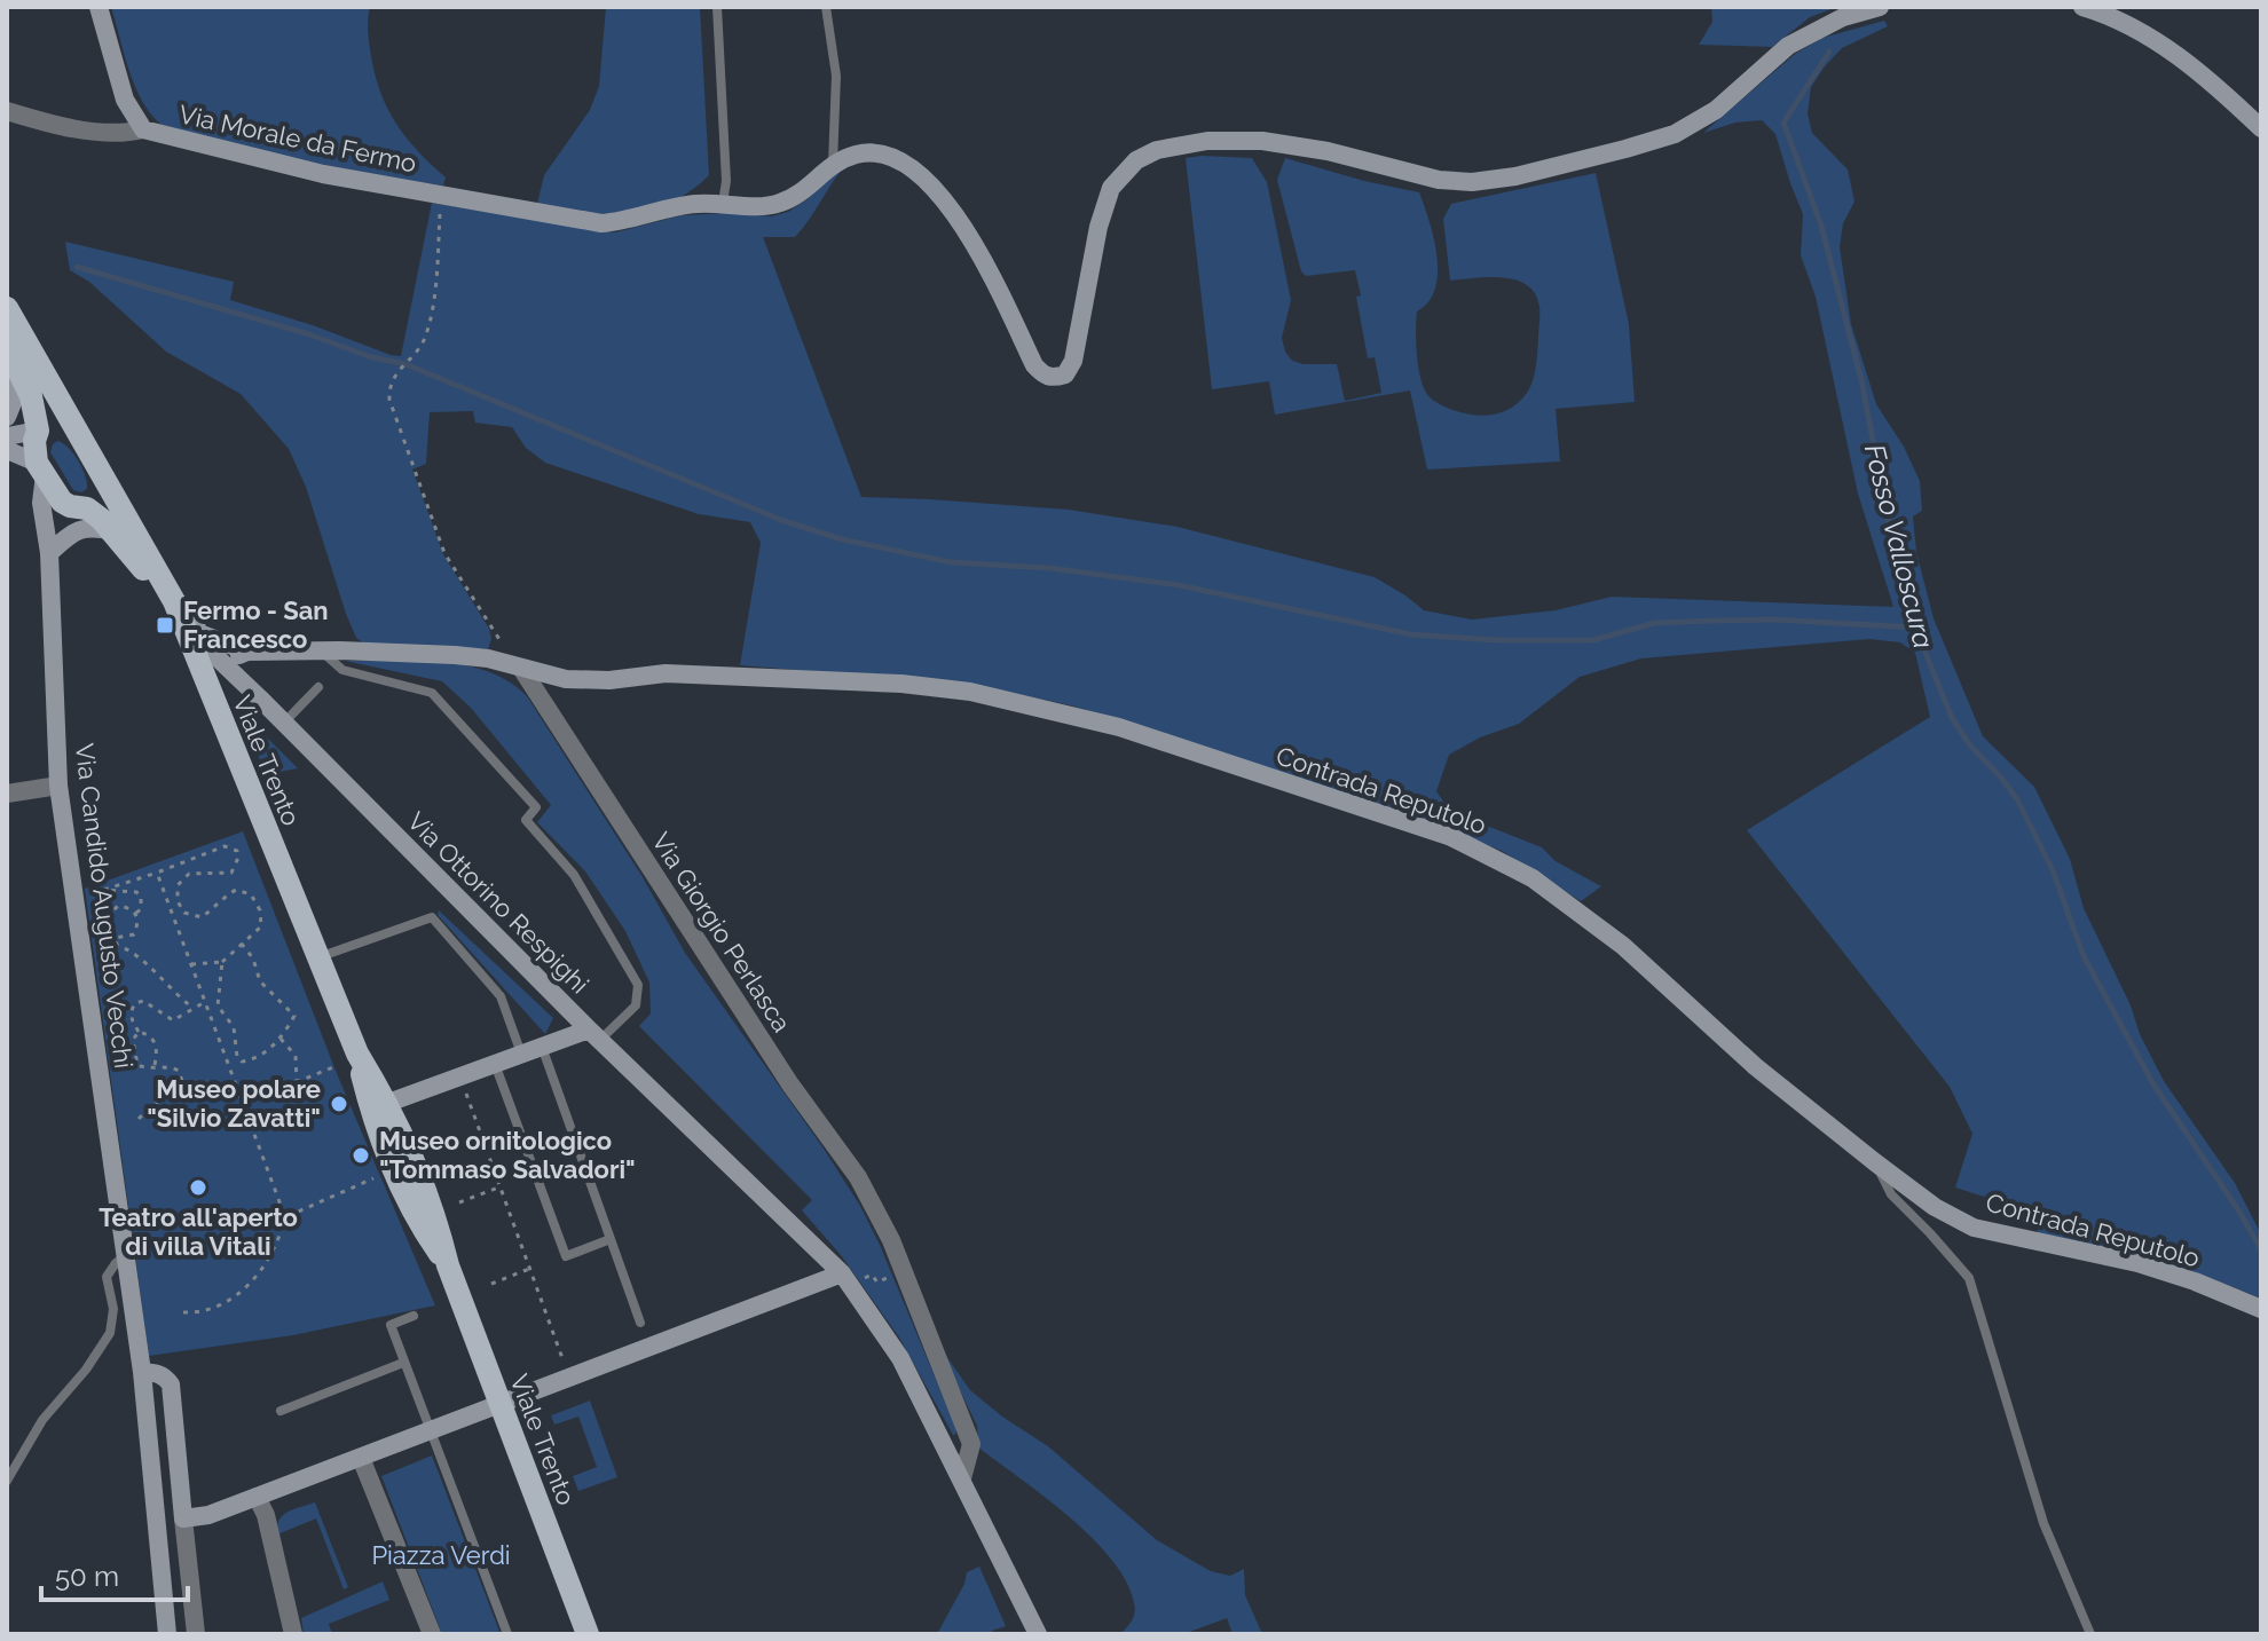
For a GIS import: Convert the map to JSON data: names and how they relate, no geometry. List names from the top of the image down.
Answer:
{
  "streets": {
    "main road": ["Viale Trento"],
    "street": [
      "Via Morale da Fermo",
      "Contrada Reputolo",
      "Via Ottorino Respighi",
      "Via Candido Augusto Vecchi",
      "Via Giorgio Perlasca"
    ]
  },
  "crossings": [
    ["Viale Trento", "Via Ottorino Respighi"],
    ["Viale Trento", "Via Candido Augusto Vecchi"],
    ["Contrada Reputolo", "Via Giorgio Perlasca"],
    ["Via Ottorino Respighi", "Via Giorgio Perlasca"]
  ],
  "water": ["Fosso Valloscura"],
  "parks": ["Piazza Verdi"],
  "places": {
    "transit": ["Fermo - San Francesco"],
    "other": ["Museo polare \"Silvio Zavatti\"", "Museo ornitologico \"Tommaso Salvadori\"", "Teatro all'aperto di villa Vitali"]
  },
  "scale_bar": "50 m"
}
